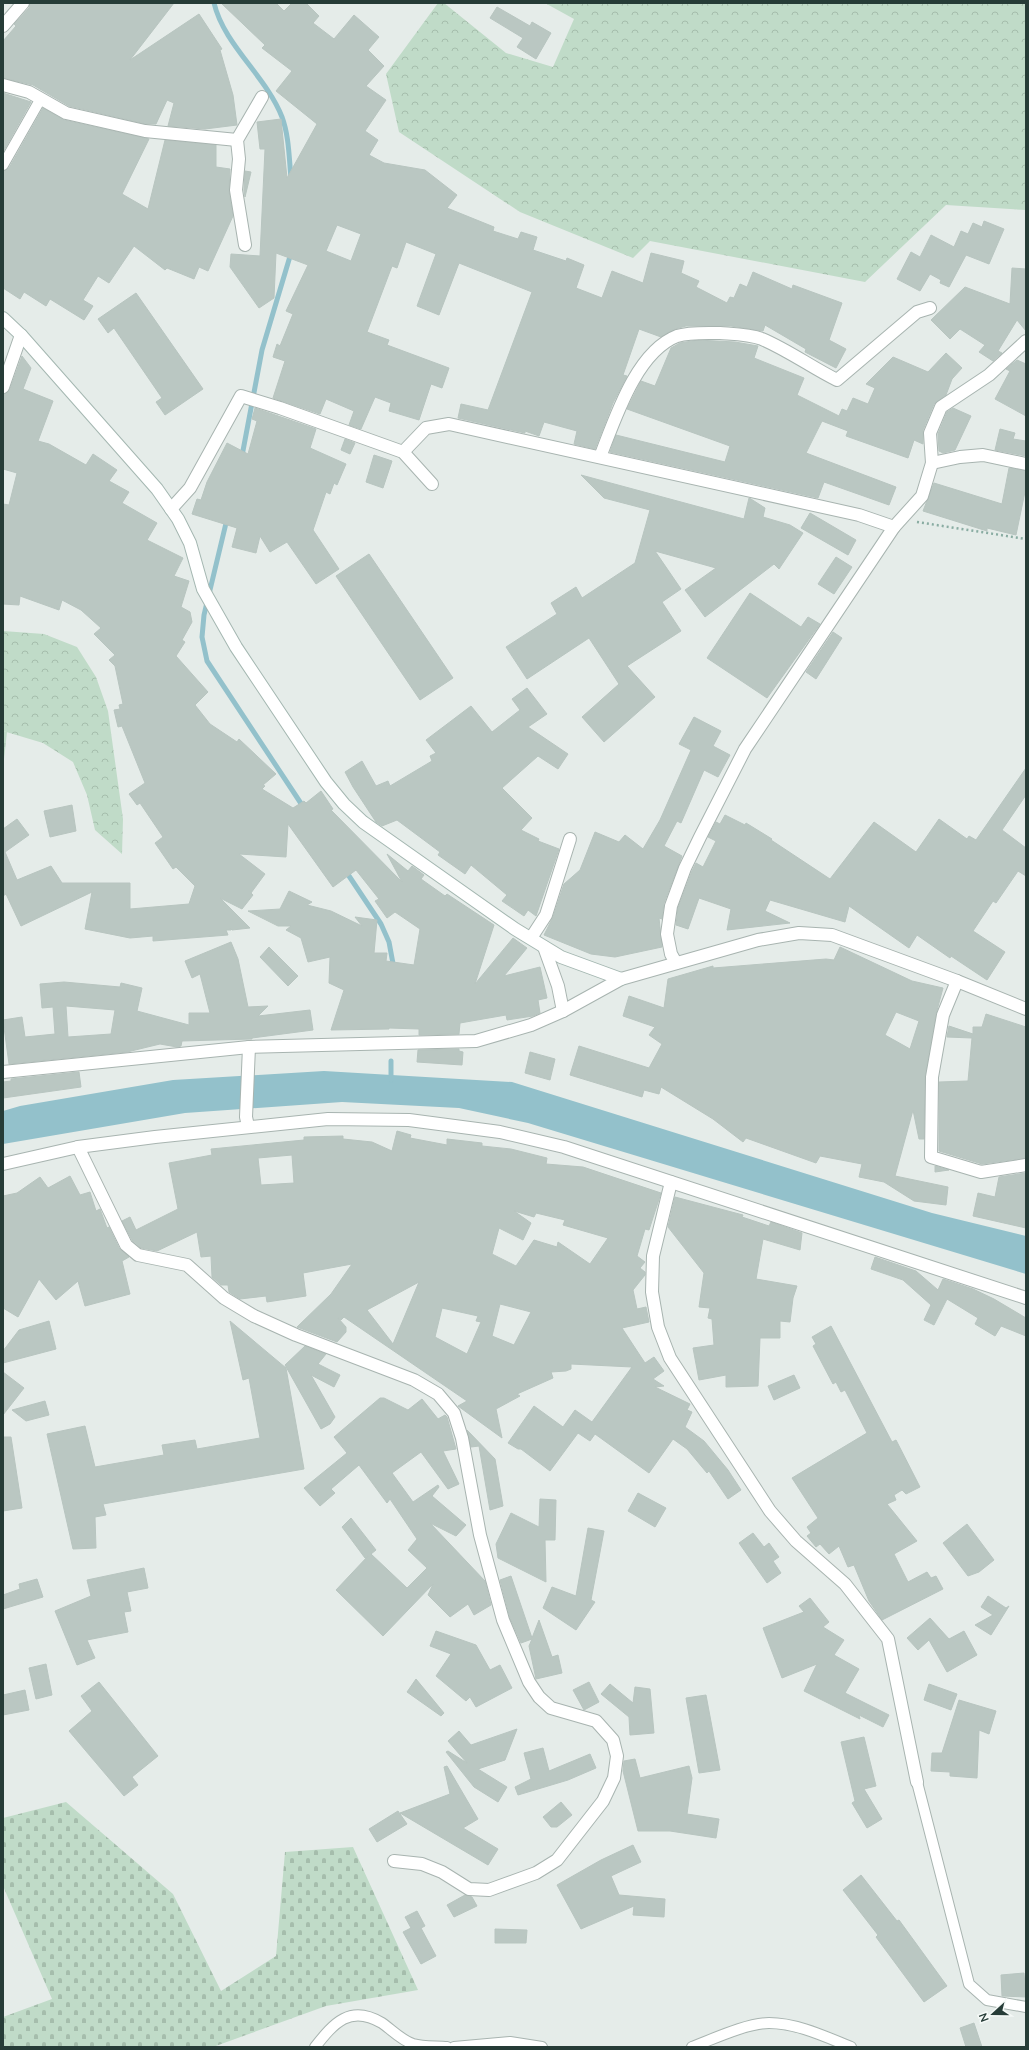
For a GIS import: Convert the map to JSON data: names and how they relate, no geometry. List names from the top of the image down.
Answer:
{
  "north": "left"
}
